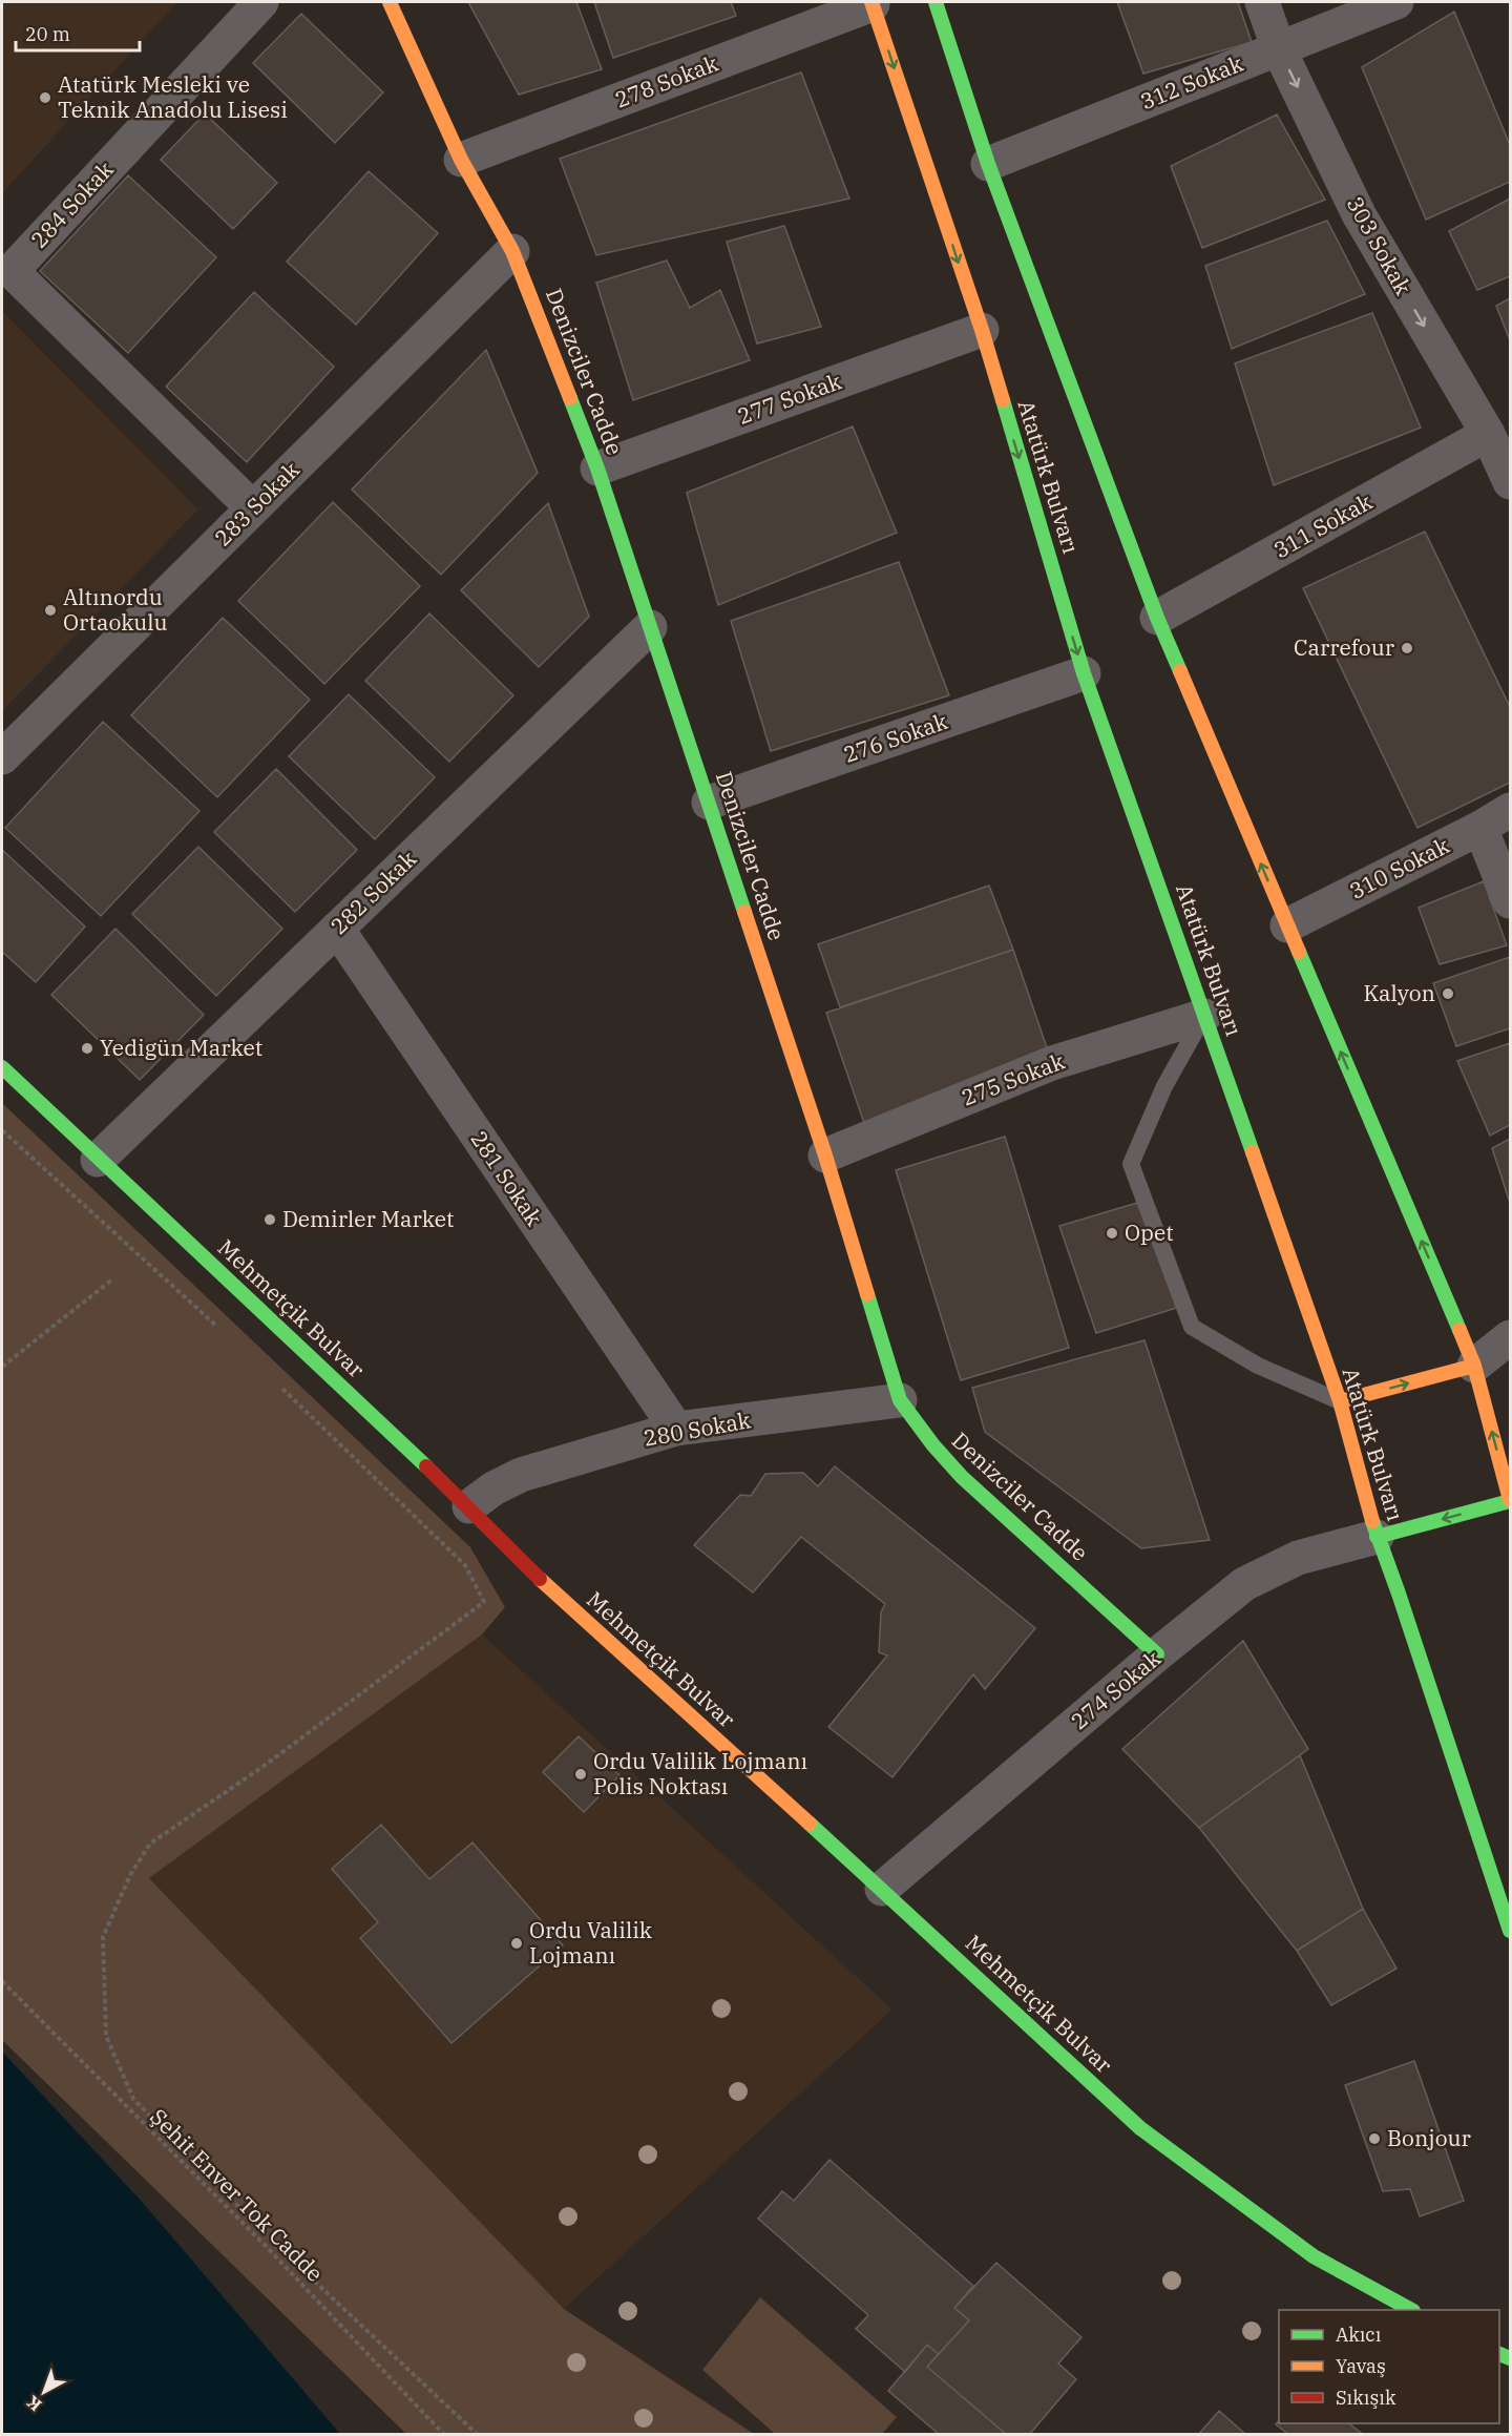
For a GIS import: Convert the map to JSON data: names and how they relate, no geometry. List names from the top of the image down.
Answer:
{
  "streets": {
    "main road": ["Denizciler Cadde", "Atatürk Bulvarı", "Mehmetçik Bulvar"],
    "street": [
      "278 Sokak",
      "312 Sokak",
      "284 Sokak",
      "303 Sokak",
      "277 Sokak",
      "283 Sokak",
      "311 Sokak",
      "276 Sokak",
      "310 Sokak",
      "282 Sokak",
      "275 Sokak",
      "281 Sokak",
      "280 Sokak",
      "274 Sokak"
    ],
    "path": ["Şehit Enver Tok Cadde"]
  },
  "crossings": [
    ["278 Sokak", "Denizciler Cadde"],
    ["278 Sokak", "Atatürk Bulvarı"],
    ["312 Sokak", "303 Sokak"],
    ["284 Sokak", "283 Sokak"],
    ["303 Sokak", "311 Sokak"],
    ["Denizciler Cadde", "277 Sokak"],
    ["Denizciler Cadde", "283 Sokak"],
    ["Denizciler Cadde", "276 Sokak"],
    ["Denizciler Cadde", "282 Sokak"],
    ["Denizciler Cadde", "275 Sokak"],
    ["Denizciler Cadde", "280 Sokak"],
    ["Denizciler Cadde", "274 Sokak"],
    ["277 Sokak", "Atatürk Bulvarı"],
    ["Atatürk Bulvarı", "276 Sokak"],
    ["Atatürk Bulvarı", "275 Sokak"],
    ["Atatürk Bulvarı", "274 Sokak"],
    ["282 Sokak", "281 Sokak"],
    ["282 Sokak", "Mehmetçik Bulvar"],
    ["281 Sokak", "280 Sokak"],
    ["Mehmetçik Bulvar", "280 Sokak"],
    ["Mehmetçik Bulvar", "274 Sokak"]
  ],
  "one_way": ["303 Sokak"],
  "places": [
    "Atatürk Mesleki ve Teknik Anadolu Lisesi",
    "Altınordu Ortaokulu",
    "Carrefour",
    "Kalyon",
    "Yedigün Market",
    "Demirler Market",
    "Opet",
    "Ordu Valilik Lojmanı Polis Noktası",
    "Ordu Valilik Lojmanı",
    "Bonjour"
  ],
  "legend": ["Akıcı", "Yavaş", "Sıkışık"],
  "scale_bar": "20 m",
  "north": "bottom left"
}
